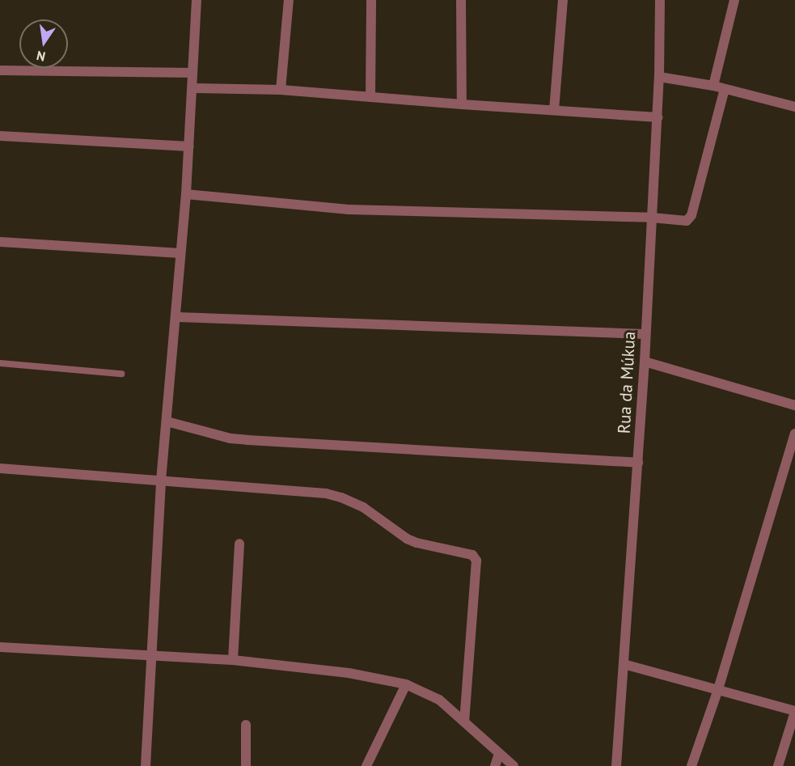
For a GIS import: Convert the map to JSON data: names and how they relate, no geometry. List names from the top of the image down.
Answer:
{
  "streets": {
    "street": ["Rua da Múkua"]
  },
  "north": "bottom"
}
